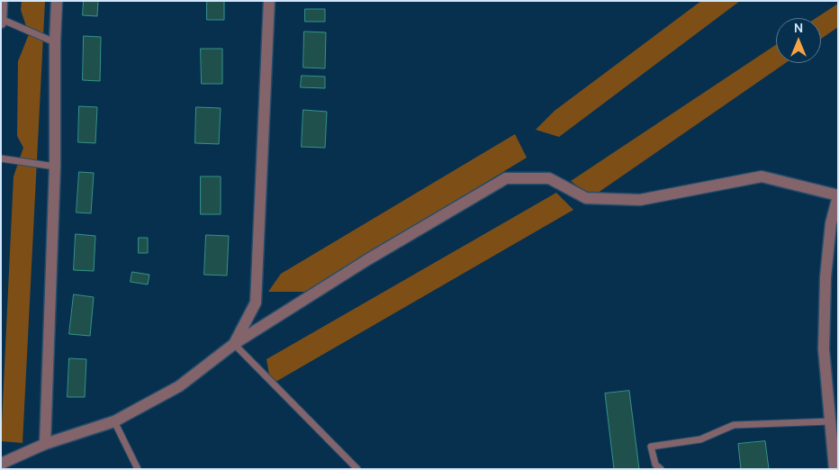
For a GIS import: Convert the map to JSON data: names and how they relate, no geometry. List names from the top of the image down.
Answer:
{
  "north": "top"
}
